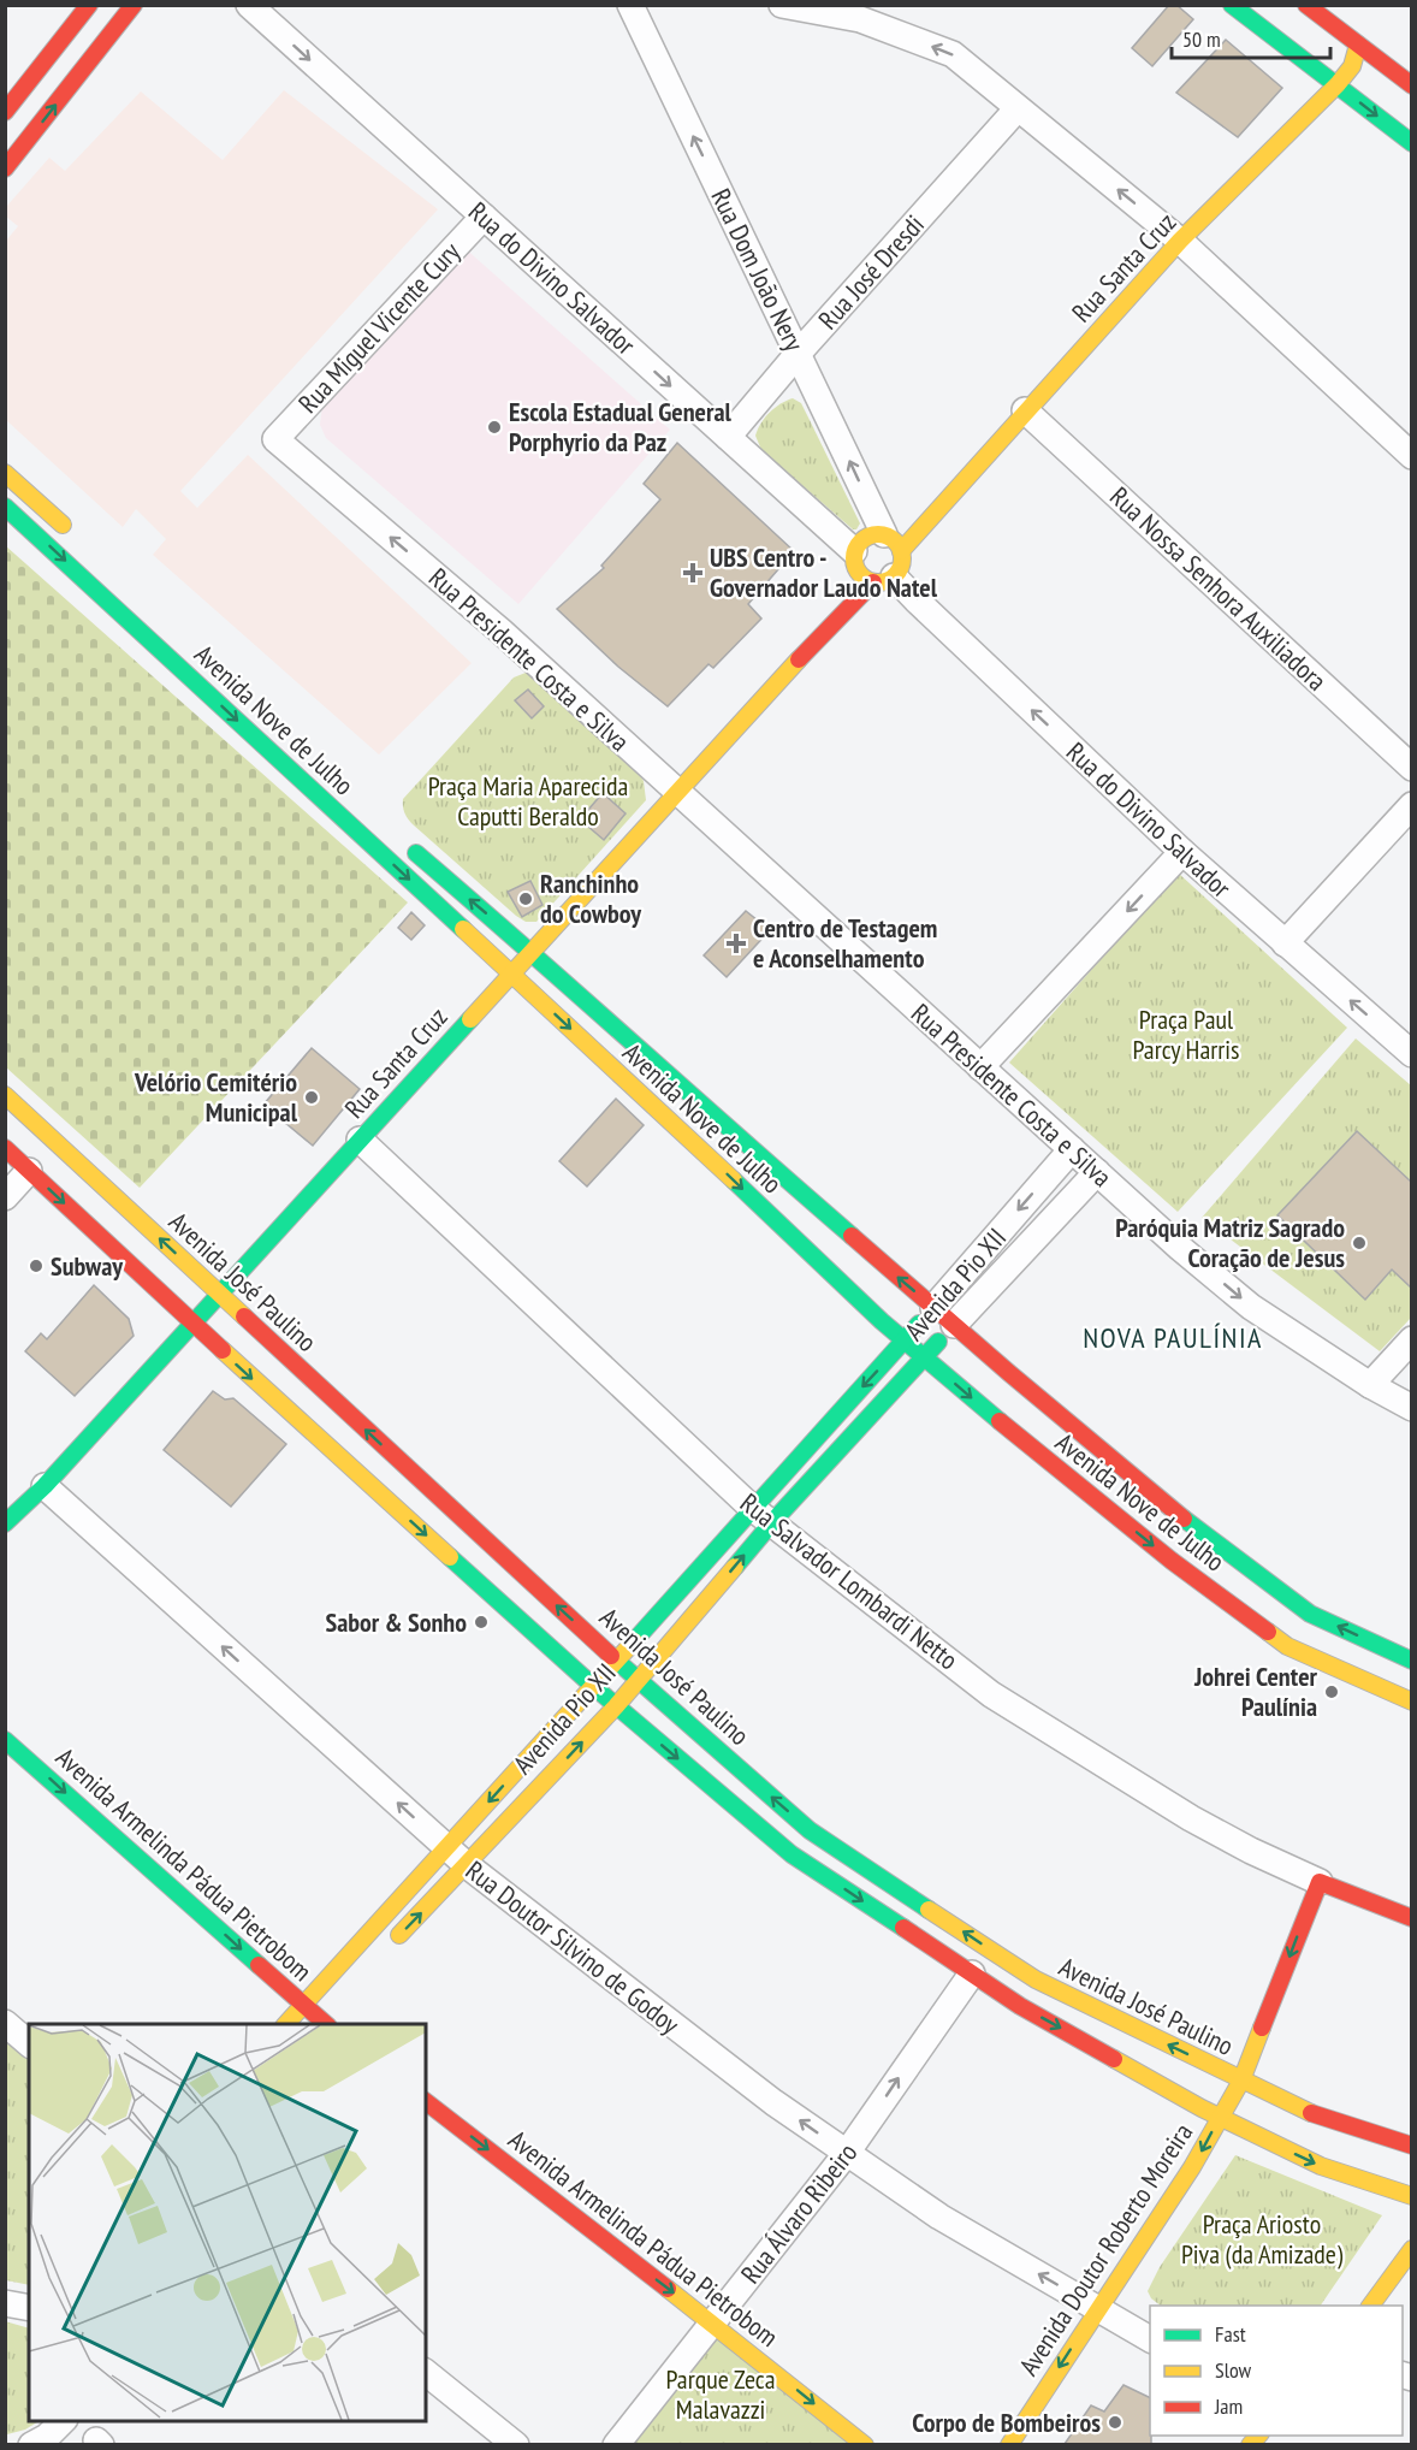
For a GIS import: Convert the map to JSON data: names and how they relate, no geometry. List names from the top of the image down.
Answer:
{
  "streets": {
    "street": [
      "Rua Santa Cruz",
      "Rua Dom João Nery",
      "Rua José Dresdi",
      "Rua do Divino Salvador",
      "Rua Miguel Vicente Cury",
      "Rua Nossa Senhora Auxiliadora",
      "Rua Presidente Costa e Silva",
      "Avenida Nove de Julho",
      "Avenida José Paulino",
      "Avenida Pio XII",
      "Rua Salvador Lombardi Netto",
      "Avenida Armelinda Pádua Pietrobom",
      "Rua Doutor Silvino de Godoy",
      "Rua Álvaro Ribeiro",
      "Avenida Doutor Roberto Moreira"
    ]
  },
  "crossings": [
    ["Rua Santa Cruz", "Rua Dom João Nery"],
    ["Rua Santa Cruz", "Rua do Divino Salvador"],
    ["Rua Santa Cruz", "Rua Nossa Senhora Auxiliadora"],
    ["Rua Santa Cruz", "Rua Presidente Costa e Silva"],
    ["Rua Santa Cruz", "Avenida Nove de Julho"],
    ["Rua Santa Cruz", "Avenida José Paulino"],
    ["Rua Santa Cruz", "Rua Salvador Lombardi Netto"],
    ["Rua Santa Cruz", "Rua Doutor Silvino de Godoy"],
    ["Rua Dom João Nery", "Rua José Dresdi"],
    ["Rua Dom João Nery", "Rua do Divino Salvador"],
    ["Rua José Dresdi", "Rua do Divino Salvador"],
    ["Rua do Divino Salvador", "Rua Miguel Vicente Cury"],
    ["Rua Miguel Vicente Cury", "Rua Presidente Costa e Silva"],
    ["Rua Presidente Costa e Silva", "Avenida Pio XII"],
    ["Avenida Nove de Julho", "Avenida Pio XII"],
    ["Avenida José Paulino", "Avenida Pio XII"],
    ["Avenida José Paulino", "Rua Álvaro Ribeiro"],
    ["Avenida José Paulino", "Avenida Doutor Roberto Moreira"],
    ["Avenida Pio XII", "Rua Salvador Lombardi Netto"],
    ["Avenida Pio XII", "Avenida Armelinda Pádua Pietrobom"],
    ["Avenida Pio XII", "Rua Doutor Silvino de Godoy"],
    ["Rua Salvador Lombardi Netto", "Avenida Doutor Roberto Moreira"],
    ["Avenida Armelinda Pádua Pietrobom", "Rua Álvaro Ribeiro"],
    ["Rua Doutor Silvino de Godoy", "Rua Álvaro Ribeiro"],
    ["Rua Doutor Silvino de Godoy", "Avenida Doutor Roberto Moreira"]
  ],
  "one_way": [
    "Rua Dom João Nery",
    "Avenida Armelinda Pádua Pietrobom",
    "Rua Doutor Silvino de Godoy",
    "Rua Álvaro Ribeiro",
    "Avenida Doutor Roberto Moreira"
  ],
  "districts": ["NOVA PAULÍNIA"],
  "parks": [
    "Praça Maria Aparecida Caputti Beraldo",
    "Praça Paul Parcy Harris",
    "Praça Ariosto Piva (da Amizade)",
    "Parque Zeca Malavazzi"
  ],
  "places": {
    "other": [
      "Escola Estadual General Porphyrio da Paz",
      "Ranchinho do Cowboy",
      "Velório Cemitério Municipal",
      "Paróquia Matriz Sagrado Coração de Jesus",
      "Subway",
      "Sabor & Sonho",
      "Johrei Center Paulínia",
      "Corpo de Bombeiros"
    ],
    "health": ["UBS Centro - Governador Laudo Natel", "Centro de Testagem e Aconselhamento"]
  },
  "legend": ["Fast", "Slow", "Jam"],
  "scale_bar": "50 m"
}
